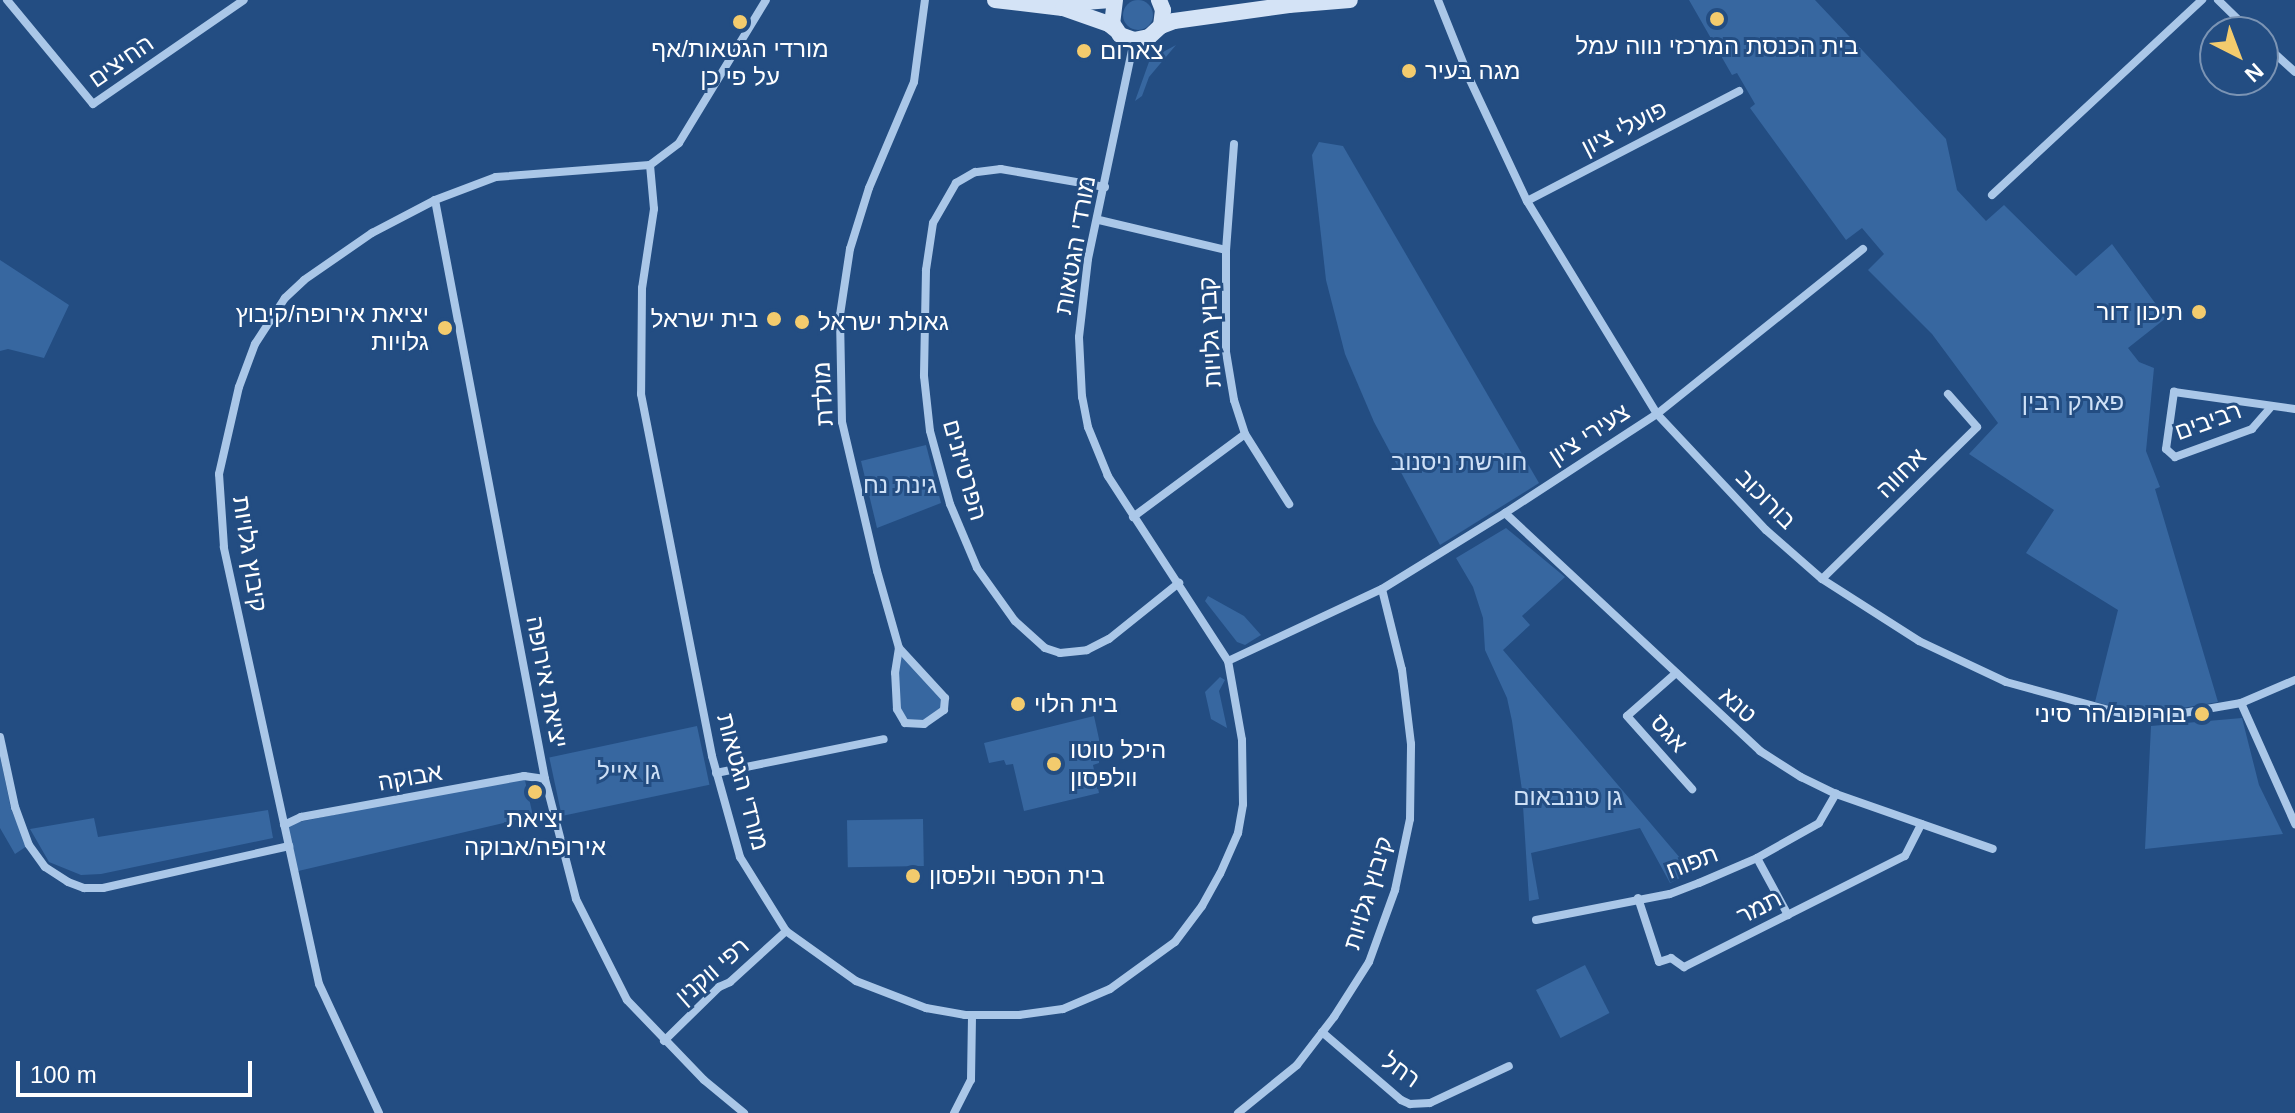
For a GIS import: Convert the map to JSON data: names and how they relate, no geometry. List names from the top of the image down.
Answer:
{
  "streets": {
    "street": [
      "החיצים",
      "פועלי ציון",
      "מורדי הגטאות",
      "קבוץ גלויות",
      "מולדת",
      "רביבים",
      "צעירי ציון",
      "הפרטיזנים",
      "אחווה",
      "בורוכוב",
      "קיבוץ גלויות",
      "יציאת אירופה",
      "טנא",
      "אגס",
      "אבוקה",
      "תפוח",
      "תמר",
      "רפי ווקנין",
      "רחל"
    ]
  },
  "crossings": [
    ["פועלי ציון", "בורוכוב"],
    ["מורדי הגטאות", "צעירי ציון"],
    ["מורדי הגטאות", "הפרטיזנים"],
    ["מורדי הגטאות", "קיבוץ גלויות"],
    ["מורדי הגטאות", "רפי ווקנין"],
    ["צעירי ציון", "בורוכוב"],
    ["צעירי ציון", "קיבוץ גלויות"],
    ["צעירי ציון", "טנא"],
    ["אחווה", "בורוכוב"],
    ["קיבוץ גלויות", "יציאת אירופה"],
    ["קיבוץ גלויות", "אבוקה"],
    ["קיבוץ גלויות", "רחל"],
    ["יציאת אירופה", "אבוקה"],
    ["יציאת אירופה", "רפי ווקנין"],
    ["טנא", "אגס"],
    ["טנא", "תפוח"],
    ["טנא", "תמר"],
    ["תפוח", "תמר"]
  ],
  "parks": [
    "פארק רבין",
    "חורשת ניסנוב",
    "גינת נח",
    "גן אייל",
    "גן טננבאום"
  ],
  "places": [
    "בית הכנסת המרכזי נווה עמל",
    "מורדי הגטאות/אף על פי כן",
    "צארום",
    "מגה בעיר",
    "תיכון דור",
    "בית ישראל",
    "גאולת ישראל",
    "יציאת אירופה/קיבוץ גלויות",
    "בית הלוי",
    "בורוכוב/הר סיני",
    "היכל טוטו וולפסון",
    "יציאת אירופה/אבוקה",
    "בית הספר וולפסון"
  ],
  "scale_bar": "100 m",
  "north": "bottom right"
}
